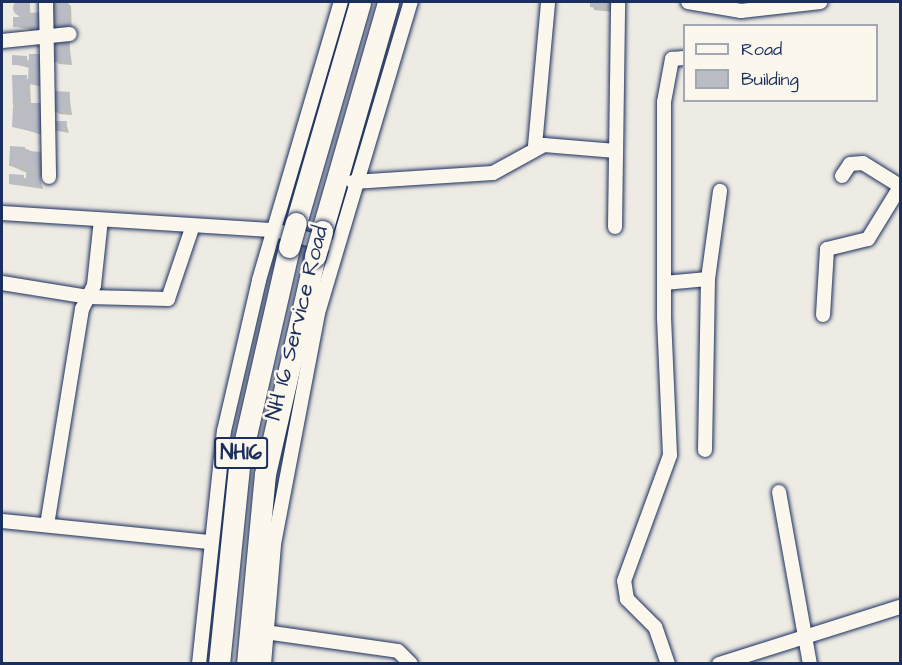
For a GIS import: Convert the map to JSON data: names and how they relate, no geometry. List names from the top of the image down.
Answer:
{
  "streets": {
    "highway": ["NH16"],
    "street": ["NH 16 Service Road"]
  },
  "legend": ["Road", "Building"]
}
